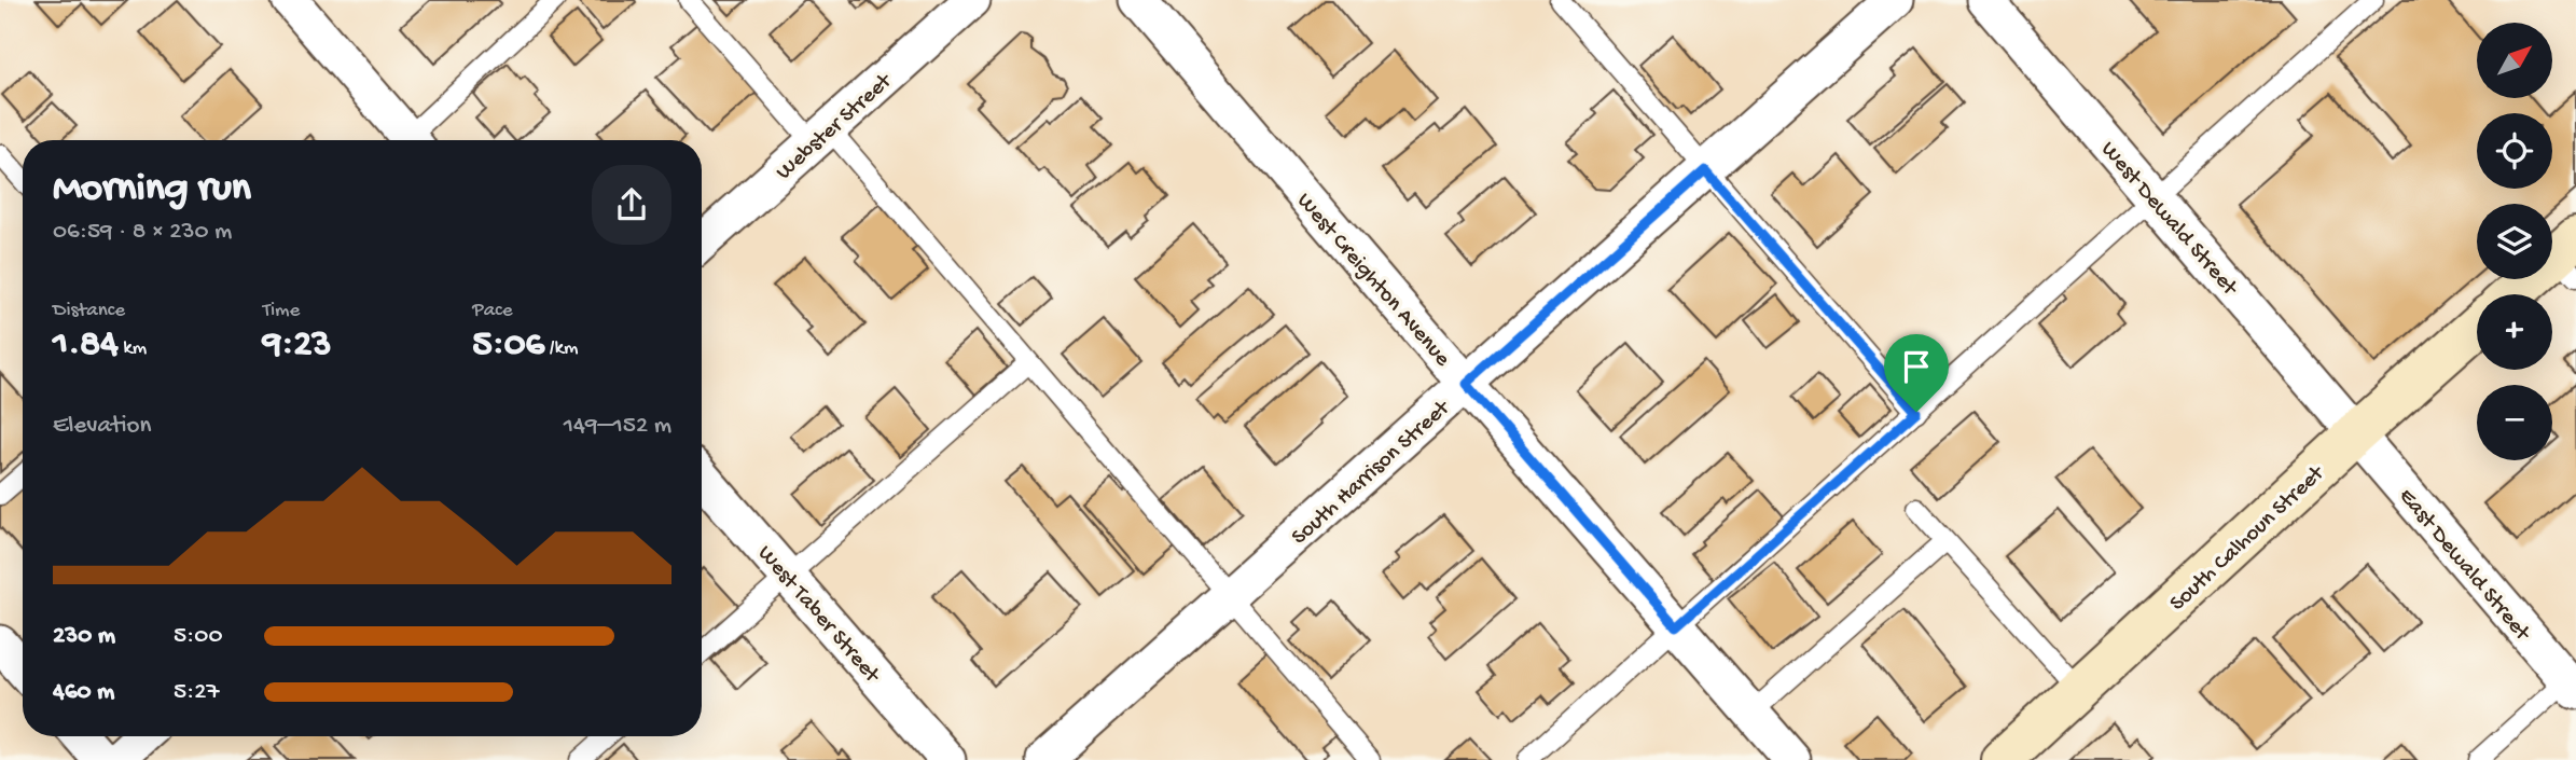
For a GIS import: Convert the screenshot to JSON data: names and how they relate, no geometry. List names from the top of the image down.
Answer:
{
  "streets": {
    "street": [
      "Webster Street",
      "West Dewald Street",
      "West Creighton Avenue",
      "South Harrison Street",
      "South Calhoun Street",
      "East Dewald Street",
      "West Taber Street"
    ]
  },
  "crossings": [
    ["West Dewald Street", "South Calhoun Street"],
    ["West Dewald Street", "East Dewald Street"],
    ["West Creighton Avenue", "South Harrison Street"],
    ["South Calhoun Street", "East Dewald Street"]
  ],
  "north": "top right",
  "page": {
    "map_buttons": ["+", "−"],
    "heading": ["Morning run", "06:59 · 8 × 230 m"],
    "stats": [
      ["Distance", "1.84 km"],
      ["Time", "9:23"],
      ["Pace", "5:06 /km"]
    ],
    "chart": ["Elevation", "149–152 m"],
    "list": [
      {
        "name": "230 m",
        "note": "5:00"
      },
      {
        "name": "460 m",
        "note": "5:27"
      }
    ]
  }
}
